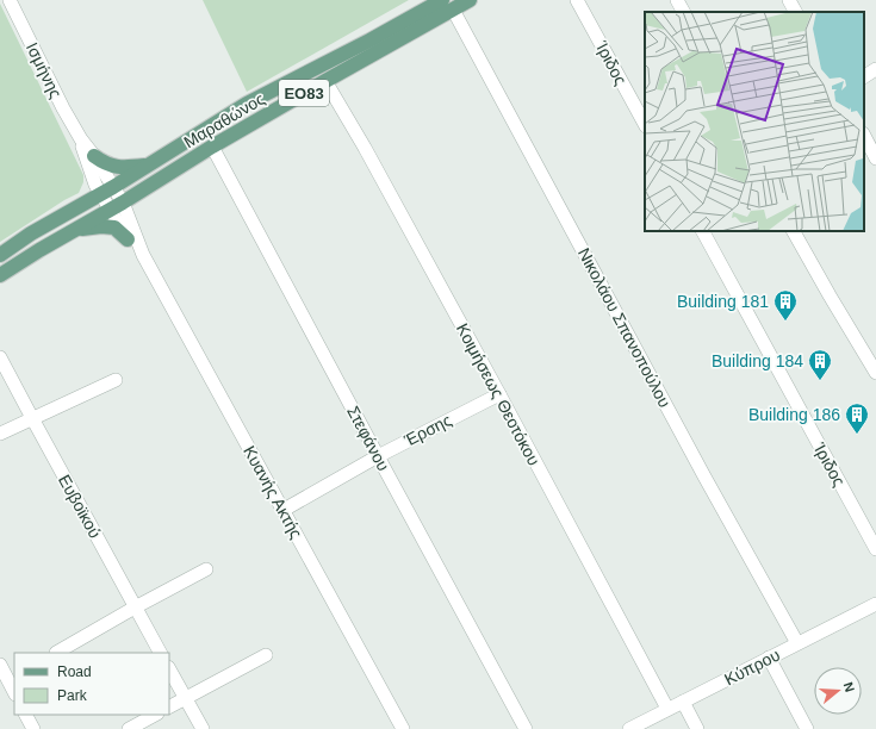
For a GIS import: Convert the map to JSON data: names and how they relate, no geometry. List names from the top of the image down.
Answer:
{
  "streets": {
    "main road": ["ΕΟ83", "Μαραθώνος"],
    "street": [
      "Ίριδος",
      "Ισμήνης",
      "Νικολάου Σπανοπούλου",
      "Κοιμήσεως Θεοτόκου",
      "Έρσης",
      "Στεφάνου",
      "Κυανής Ακτής",
      "Ευβοϊκού",
      "Κύπρου"
    ]
  },
  "crossings": [
    ["Ισμήνης", "Κυανής Ακτής"],
    ["Μαραθώνος", "Νικολάου Σπανοπούλου"],
    ["Μαραθώνος", "Κοιμήσεως Θεοτόκου"],
    ["Μαραθώνος", "Στεφάνου"],
    ["Μαραθώνος", "Κυανής Ακτής"],
    ["Νικολάου Σπανοπούλου", "Κύπρου"],
    ["Κοιμήσεως Θεοτόκου", "Έρσης"],
    ["Κοιμήσεως Θεοτόκου", "Κύπρου"],
    ["Έρσης", "Στεφάνου"],
    ["Έρσης", "Κυανής Ακτής"]
  ],
  "places": {
    "building": ["Building 181", "Building 184", "Building 186"]
  },
  "legend": ["Road", "Park"],
  "north": "right"
}
